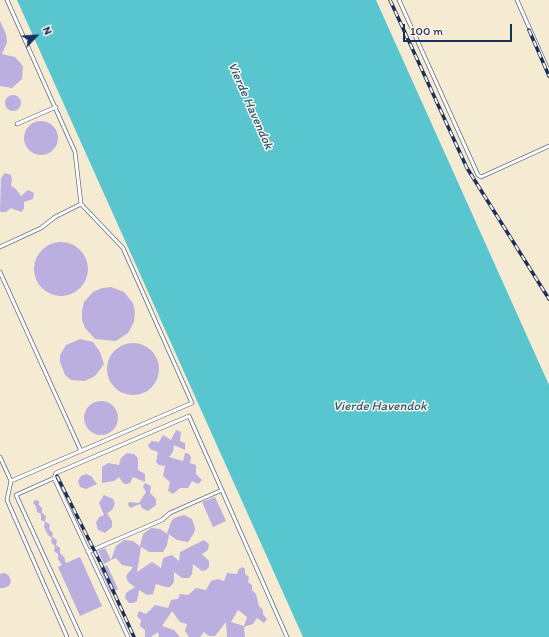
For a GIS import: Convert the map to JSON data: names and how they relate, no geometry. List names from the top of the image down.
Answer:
{
  "water": ["Vierde Havendok"],
  "scale_bar": "100 m",
  "north": "top right"
}
